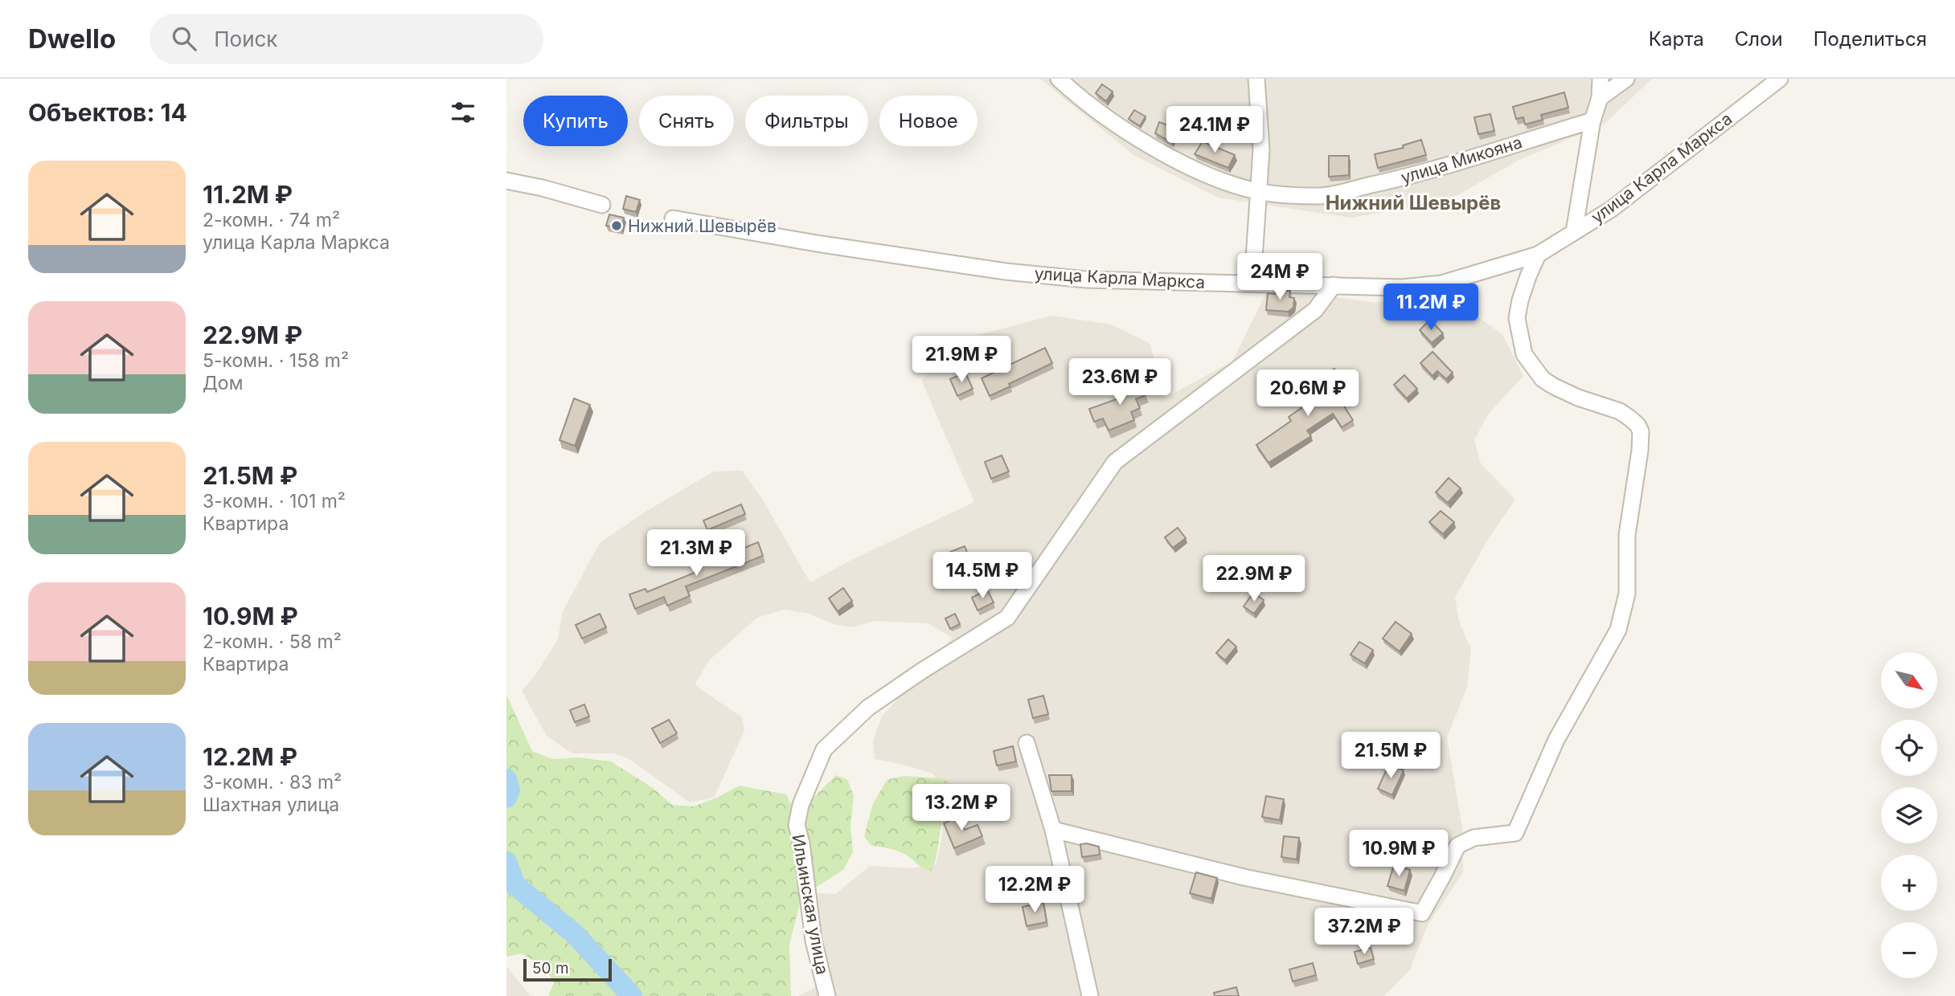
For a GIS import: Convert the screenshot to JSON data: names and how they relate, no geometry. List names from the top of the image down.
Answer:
{
  "streets": {
    "street": ["улица Микояна", "улица Карла Маркса", "Ильинская улица"]
  },
  "crossings": [
    ["улица Карла Маркса", "Ильинская улица"]
  ],
  "districts": ["Нижний Шевырёв"],
  "places": ["Нижний Шевырёв"],
  "scale_bar": "50 m",
  "north": "bottom right",
  "page": {
    "header": "Dwello",
    "search": "Поиск",
    "nav": ["Карта", "Слои", "Поделиться"],
    "heading": "Объектов: 14",
    "chip": [
      "Купить",
      "Снять",
      "Фильтры",
      "Новое"
    ],
    "price": [
      "24.1M ₽",
      "24M ₽",
      "11.2M ₽",
      "21.9M ₽",
      "23.6M ₽",
      "20.6M ₽",
      "21.3M ₽",
      "14.5M ₽",
      "22.9M ₽",
      "21.5M ₽",
      "13.2M ₽",
      "10.9M ₽",
      "12.2M ₽",
      "37.2M ₽"
    ],
    "list": [
      {
        "name": "11.2M ₽",
        "note": "2-комн. · 74 m² · улица Карла Маркса"
      },
      {
        "name": "22.9M ₽",
        "note": "5-комн. · 158 m² · Дом"
      },
      {
        "name": "21.5M ₽",
        "note": "3-комн. · 101 m² · Квартира"
      },
      {
        "name": "10.9M ₽",
        "note": "2-комн. · 58 m² · Квартира"
      },
      {
        "name": "12.2M ₽",
        "note": "3-комн. · 83 m² · Шахтная улица"
      }
    ],
    "map_buttons": ["+", "−"],
    "scale": "50 m"
  }
}
